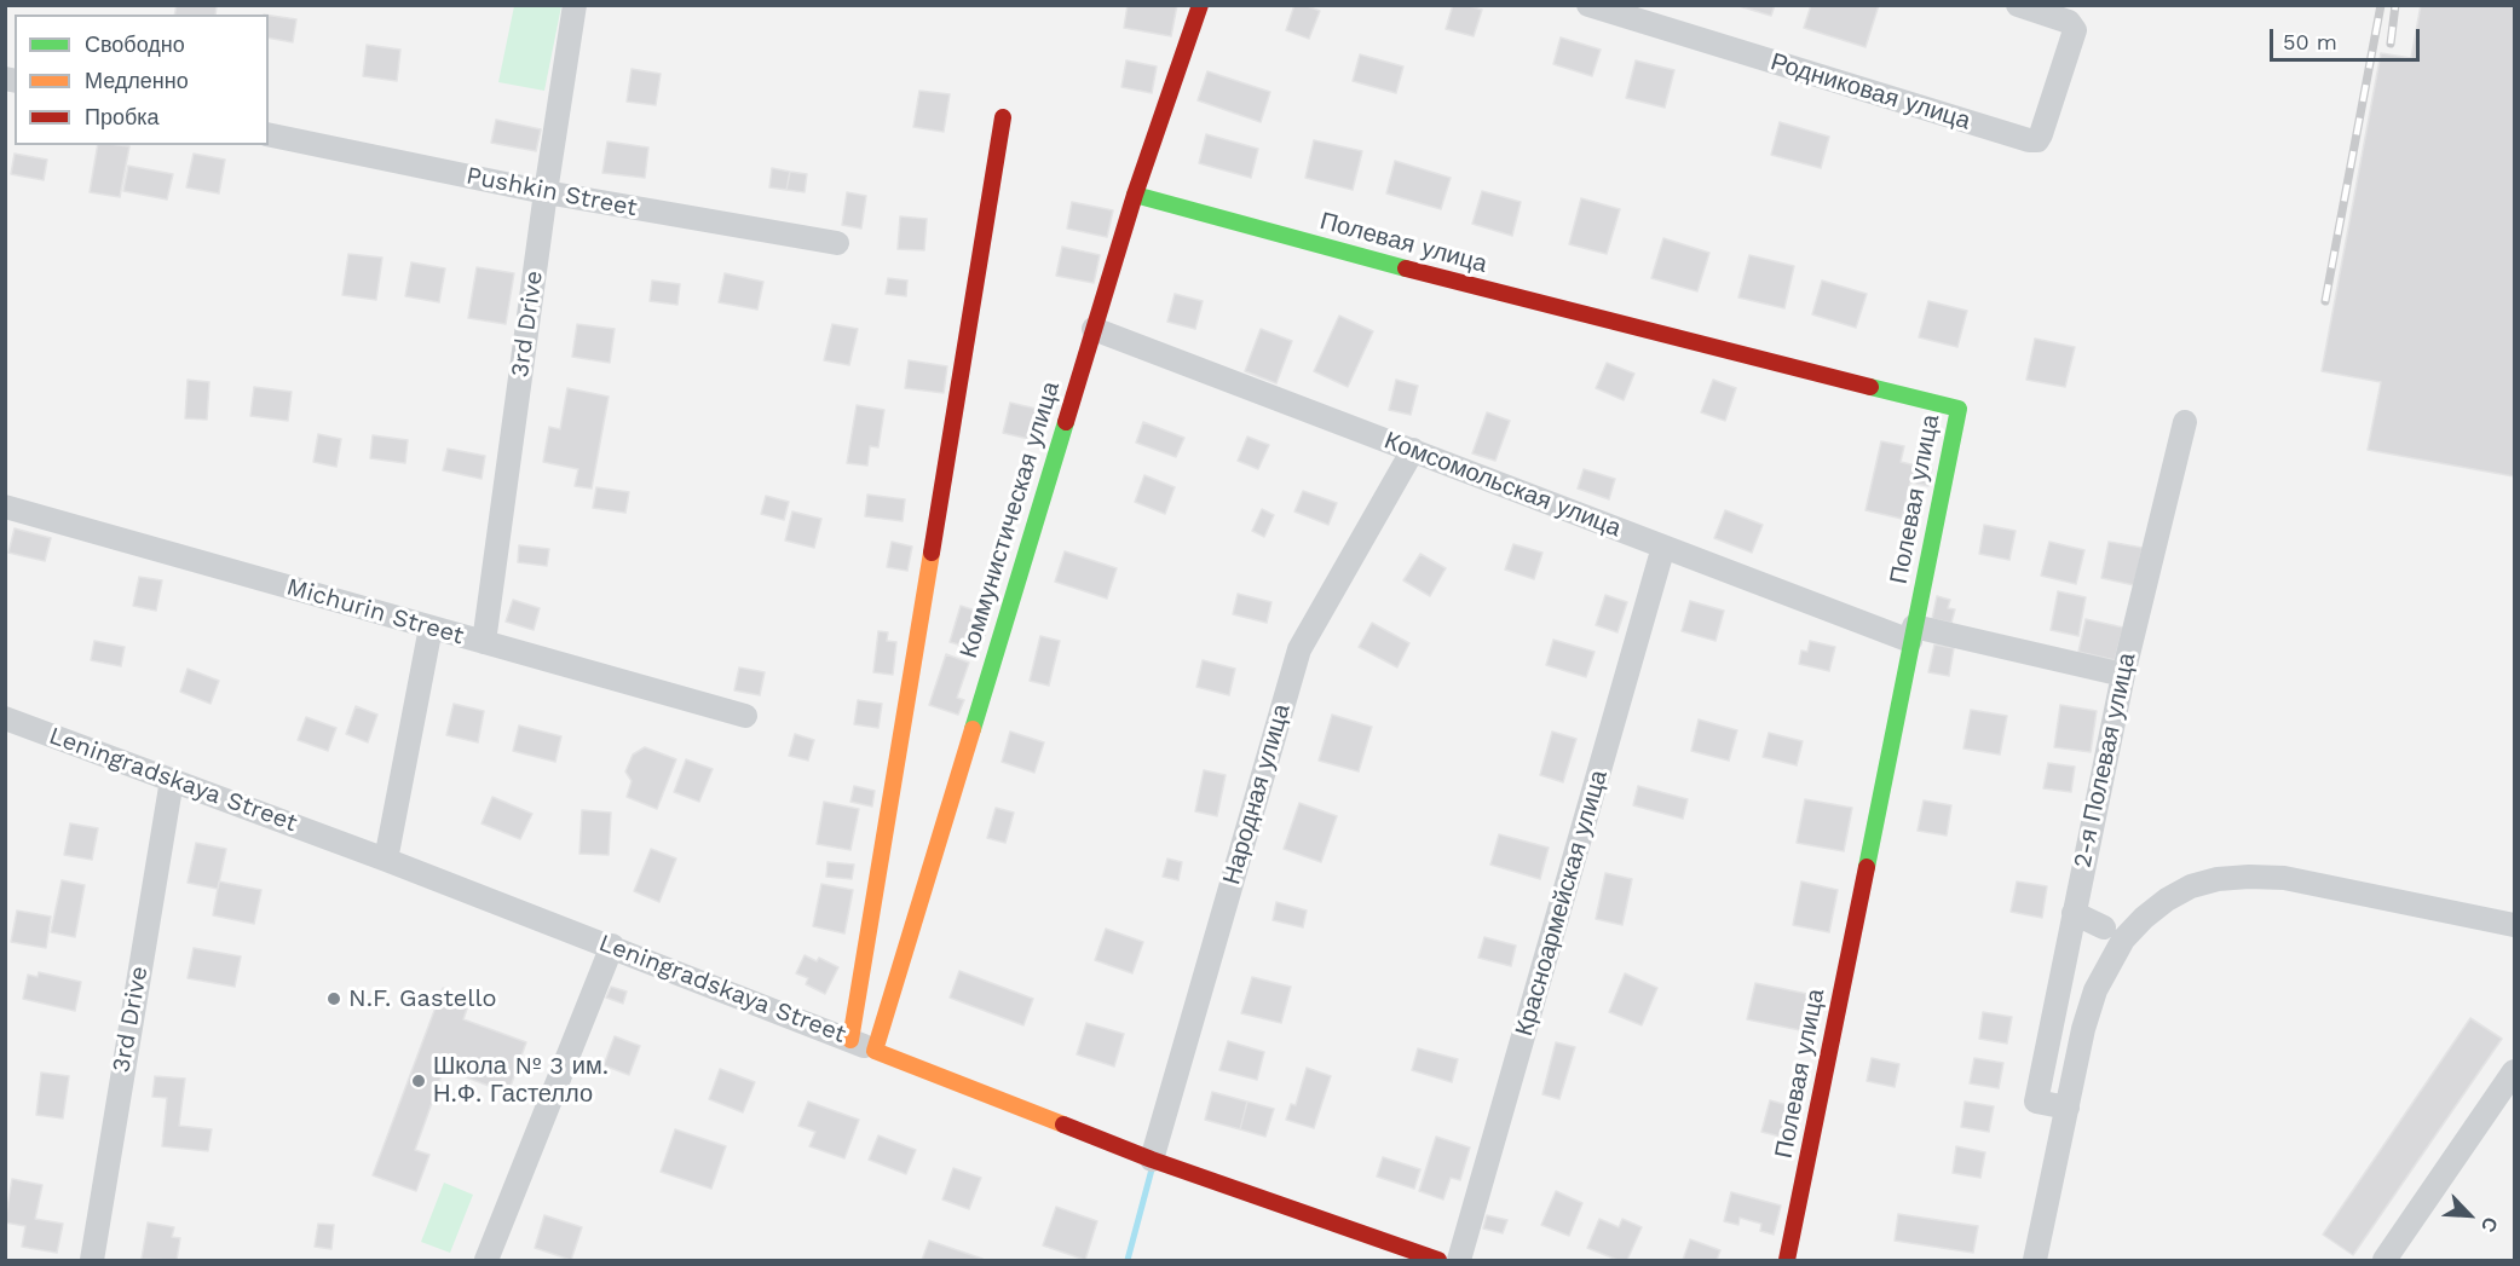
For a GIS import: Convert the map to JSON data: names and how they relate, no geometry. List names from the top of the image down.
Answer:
{
  "streets": {
    "street": [
      "Родниковая улица",
      "Pushkin Street",
      "Полевая улица",
      "3rd Drive",
      "Комсомольская улица",
      "Коммунистическая улица",
      "Michurin Street",
      "2-я Полевая улица",
      "Leningradskaya Street",
      "Народная улица",
      "Красноармейская улица"
    ]
  },
  "crossings": [
    ["Pushkin Street", "3rd Drive"],
    ["Полевая улица", "Комсомольская улица"],
    ["Полевая улица", "Коммунистическая улица"],
    ["3rd Drive", "Michurin Street"],
    ["3rd Drive", "Leningradskaya Street"],
    ["Комсомольская улица", "Коммунистическая улица"],
    ["Комсомольская улица", "2-я Полевая улица"],
    ["Комсомольская улица", "Народная улица"],
    ["Комсомольская улица", "Красноармейская улица"],
    ["Коммунистическая улица", "Leningradskaya Street"],
    ["Leningradskaya Street", "Народная улица"]
  ],
  "places": ["N.F. Gastello", "Школа № 3 им. Н.Ф. Гастелло"],
  "legend": ["Свободно", "Медленно", "Пробка"],
  "scale_bar": "50 m",
  "north": "bottom right"
}
